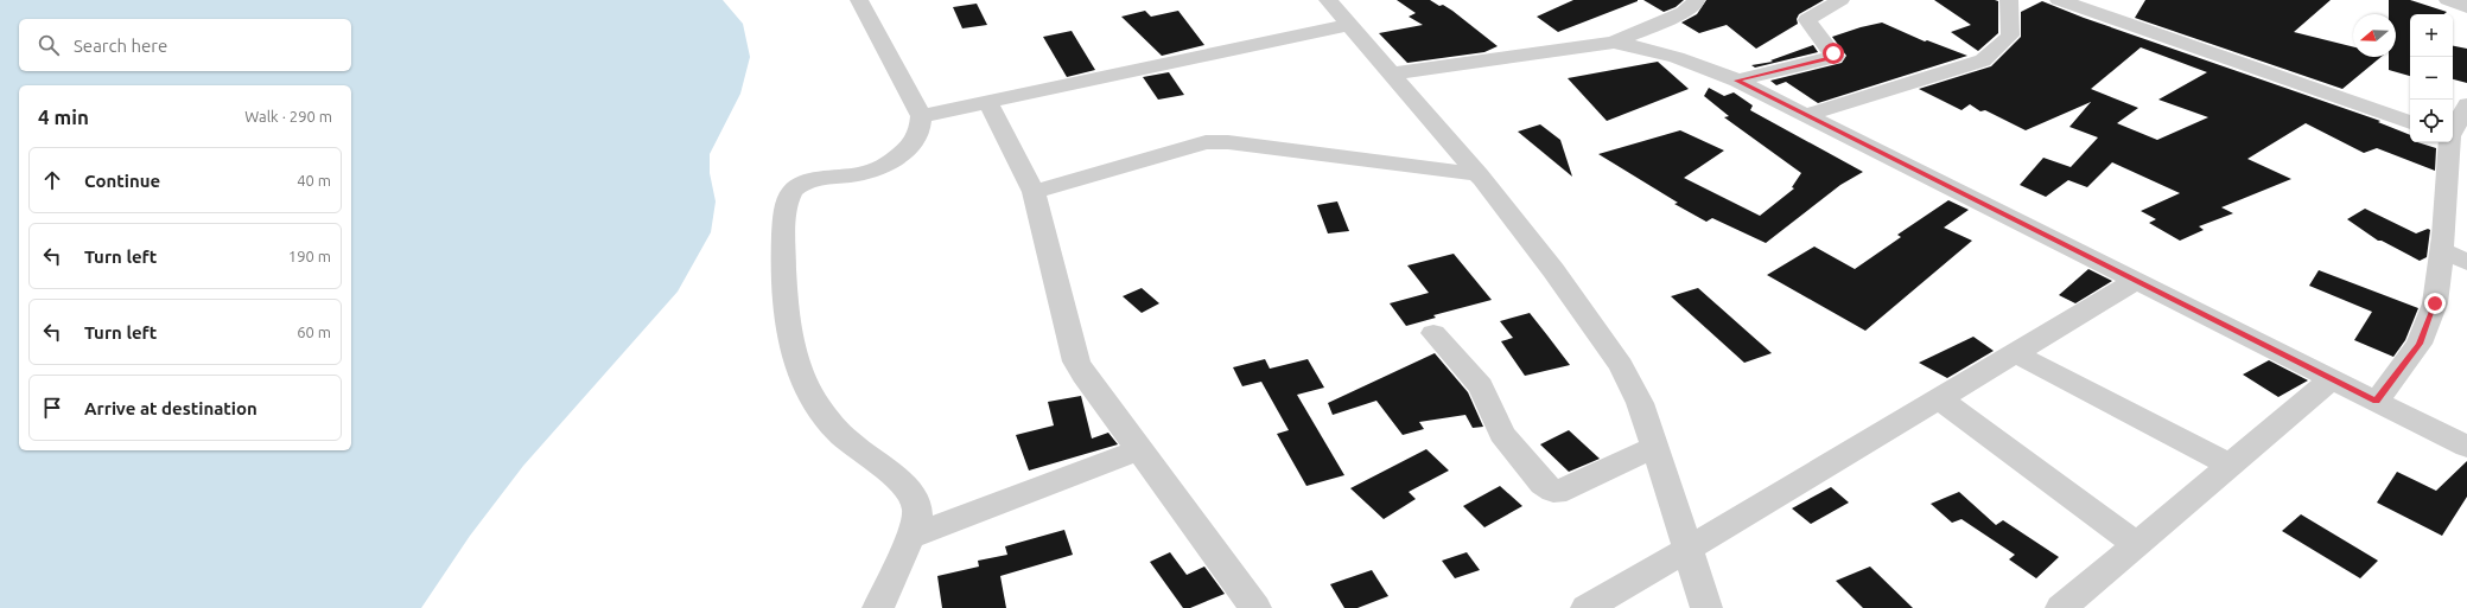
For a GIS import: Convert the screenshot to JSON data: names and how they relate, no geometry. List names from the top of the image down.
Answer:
{
  "north": "left",
  "page": {
    "map_buttons": ["+", "−"],
    "search": "Search here",
    "heading": ["4 min", "Walk · 290 m"],
    "list": [
      ["Continue", "40 m"],
      ["Turn left", "190 m"],
      ["Turn left", "60 m"],
      "Arrive at destination"
    ]
  }
}
